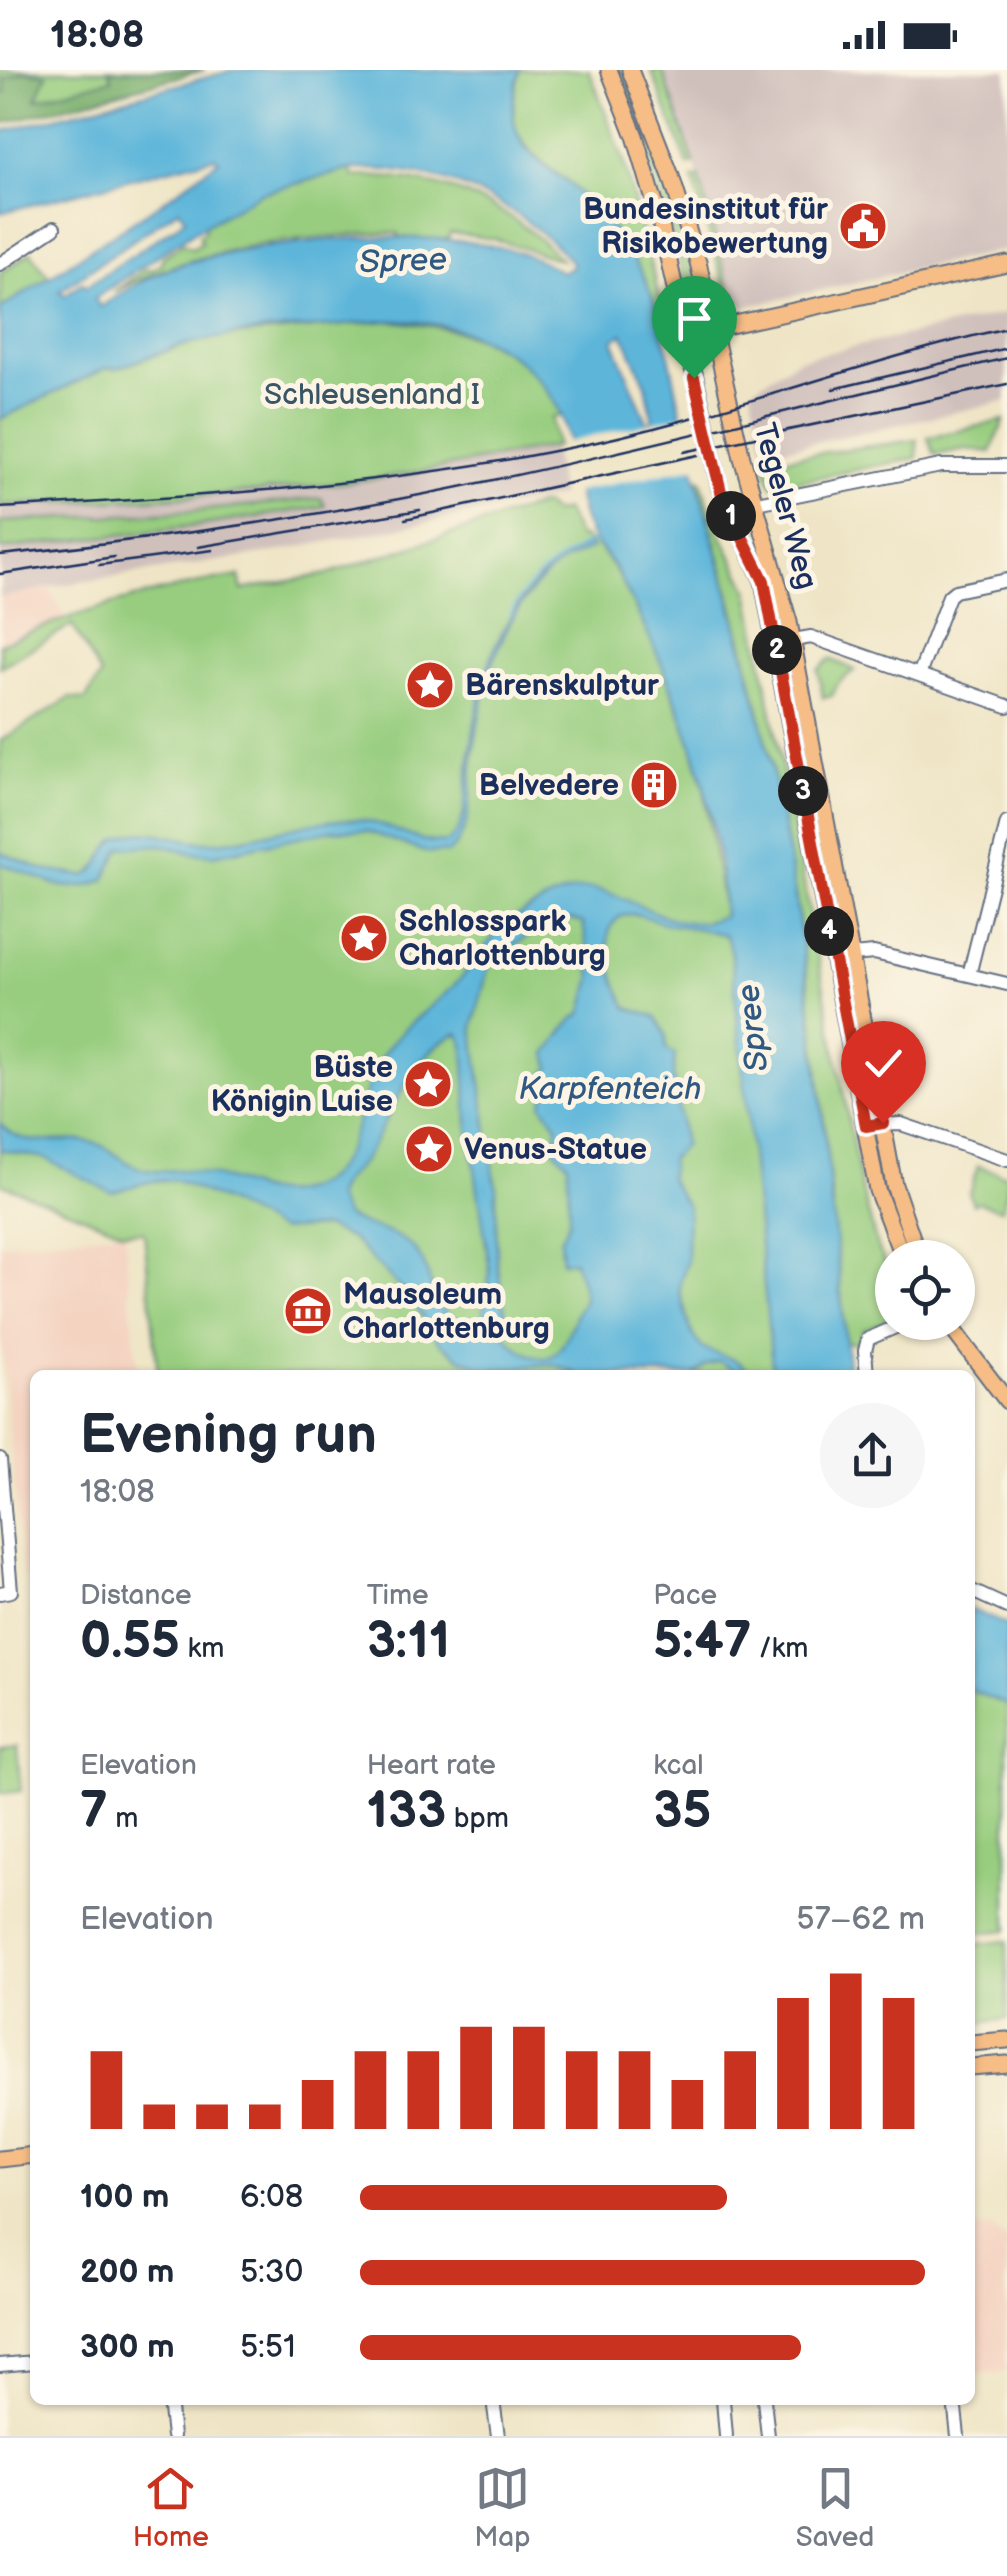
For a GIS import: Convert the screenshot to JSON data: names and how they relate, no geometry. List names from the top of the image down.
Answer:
{
  "streets": {
    "main road": ["Tegeler Weg"]
  },
  "water": ["Spree", "Karpfenteich"],
  "parks": ["Schleusenland I"],
  "places": {
    "public building": ["Bundesinstitut für Risikobewertung"],
    "place": [
      "Bärenskulptur",
      "Schlosspark Charlottenburg",
      "Büste Königin Luise",
      "Venus-Statue"
    ],
    "building": ["Belvedere"],
    "museum": ["Mausoleum Charlottenburg"]
  },
  "page": {
    "status": "18:08",
    "pins": [
      "1",
      "2",
      "3",
      "4"
    ],
    "heading": ["Evening run", "18:08"],
    "stats": [
      ["Distance", "0.55 km"],
      ["Time", "3:11"],
      ["Pace", "5:47 /km"],
      ["Elevation", "7 m"],
      ["Heart rate", "133 bpm"],
      ["kcal", "35"]
    ],
    "chart": ["Elevation", "57–62 m"],
    "list": [
      {
        "name": "100 m",
        "note": "6:08"
      },
      {
        "name": "200 m",
        "note": "5:30"
      },
      {
        "name": "300 m",
        "note": "5:51"
      }
    ],
    "tabs": ["Home", "Map", "Saved"]
  }
}
